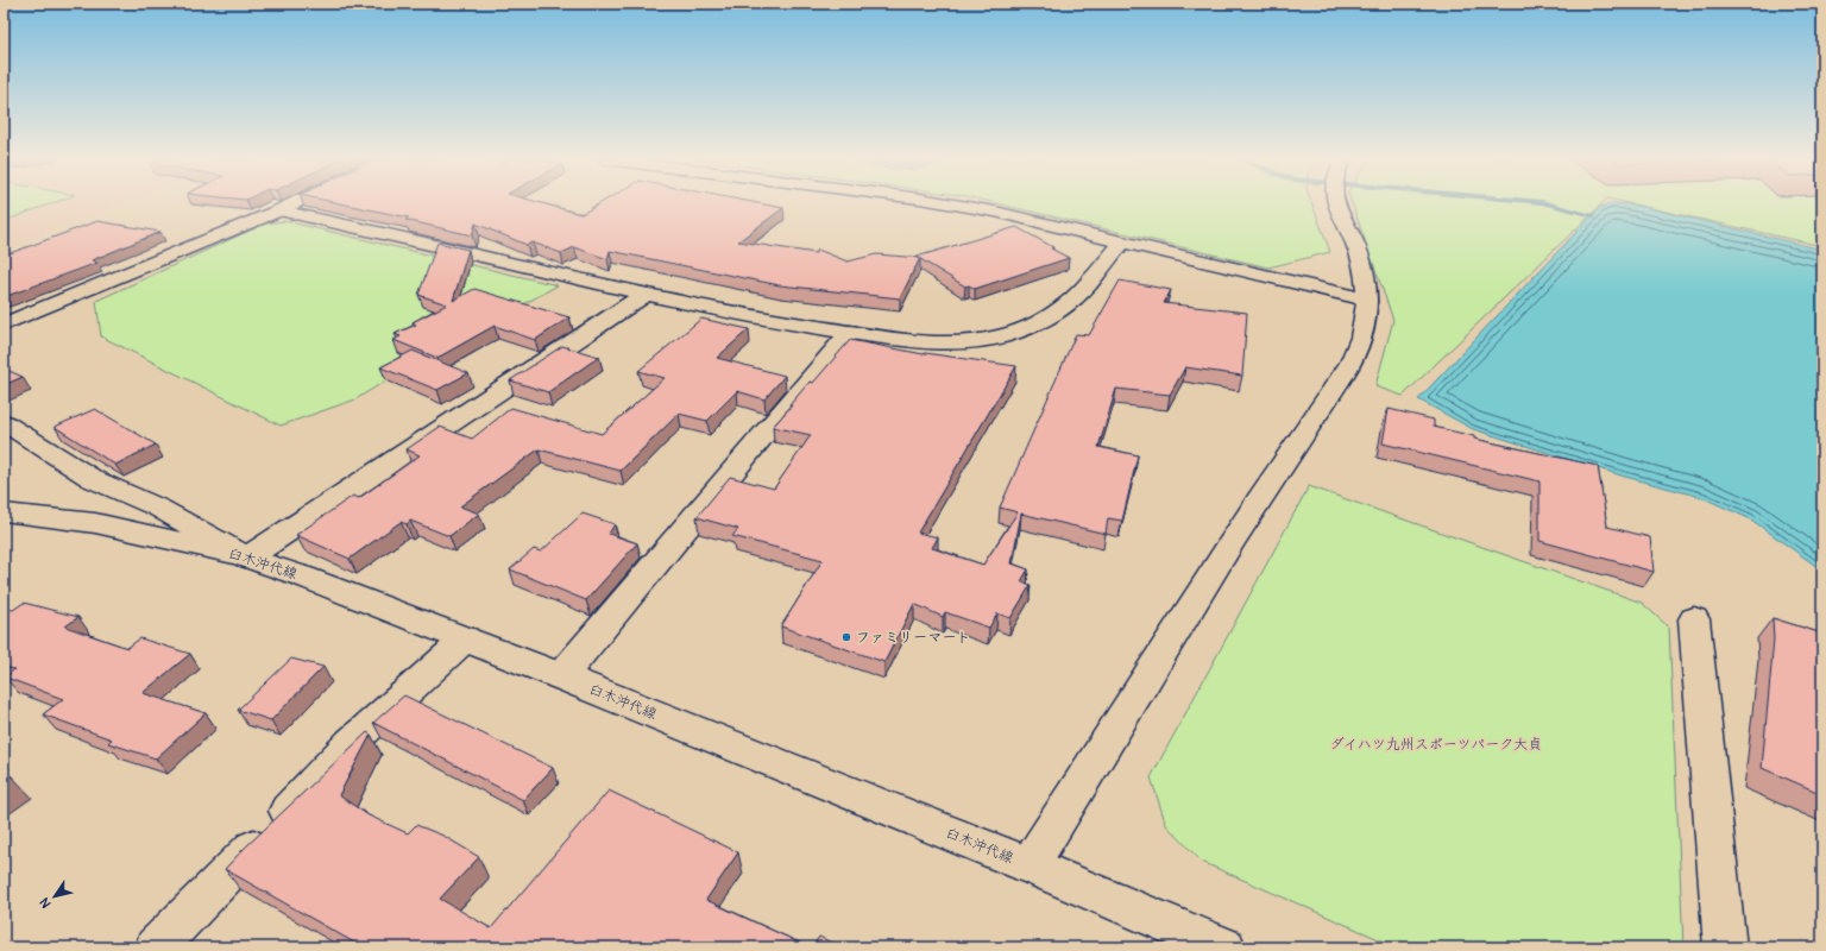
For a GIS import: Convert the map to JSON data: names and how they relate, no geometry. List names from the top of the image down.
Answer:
{
  "streets": {
    "street": ["臼木沖代線"]
  },
  "parks": ["ダイハツ九州スポーツパーク大貞"],
  "places": ["ファミリーマート"],
  "north": "bottom left"
}
